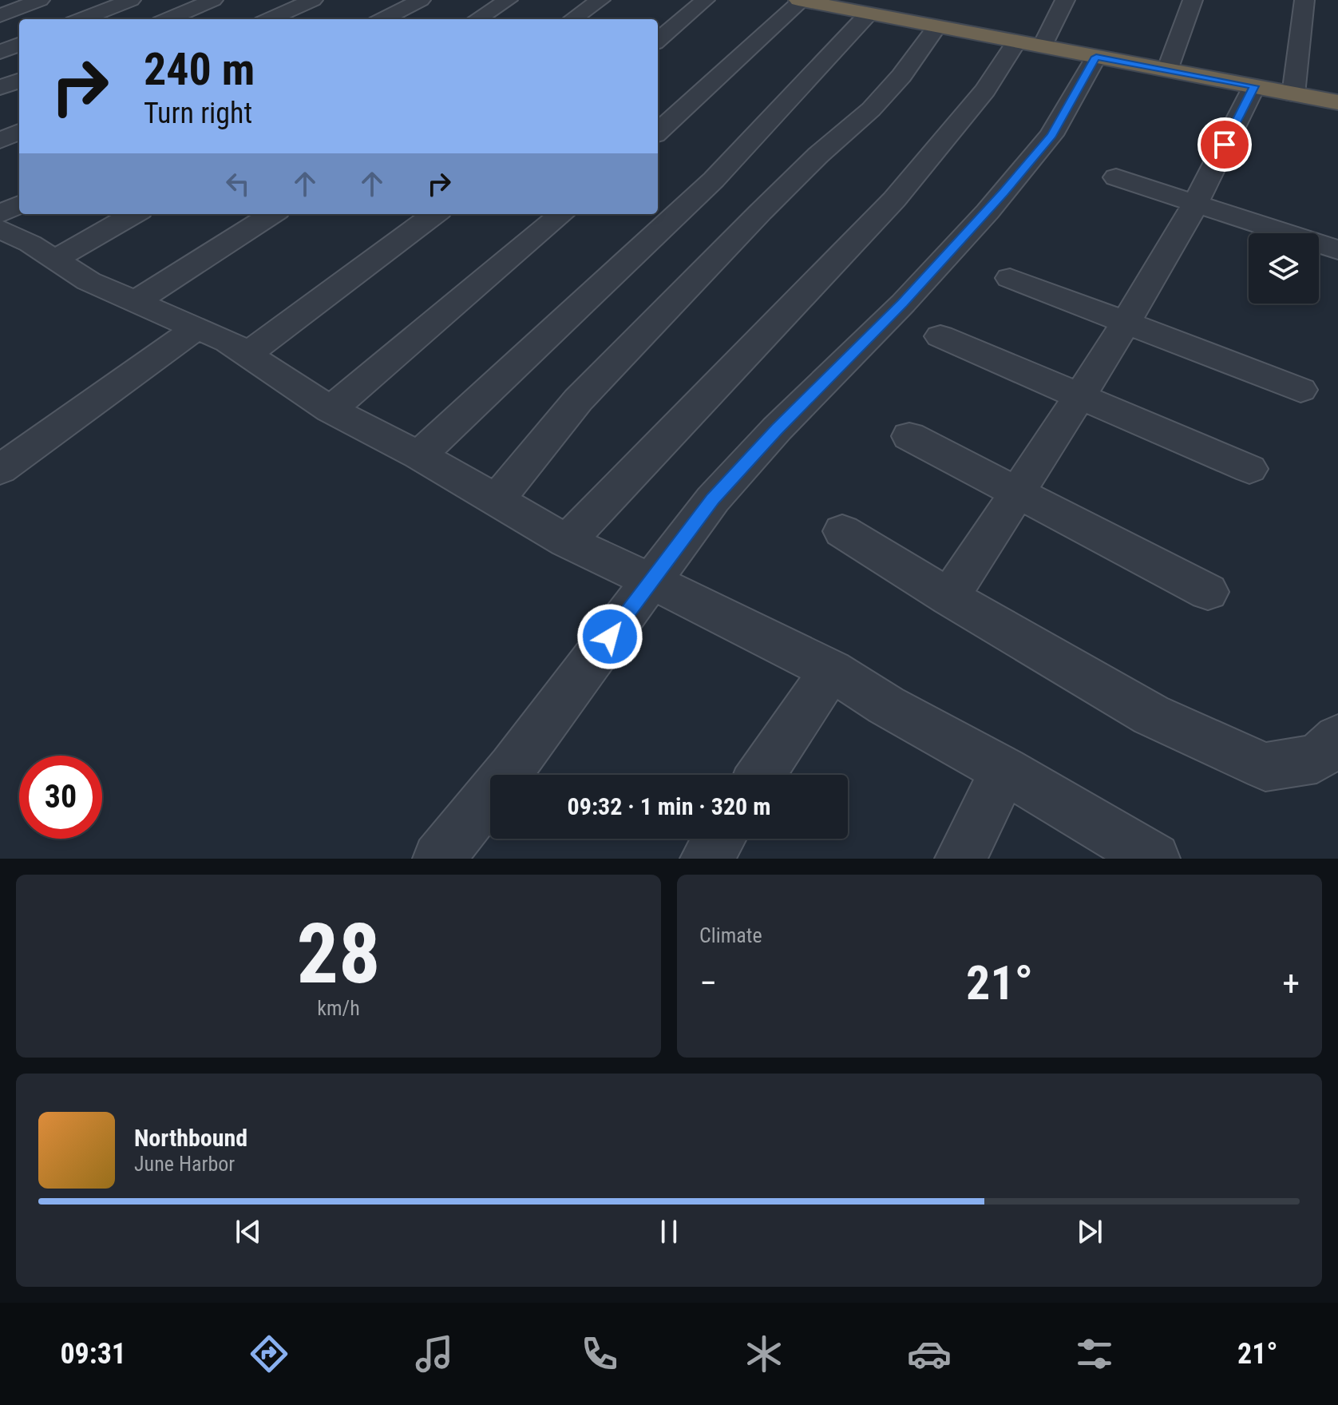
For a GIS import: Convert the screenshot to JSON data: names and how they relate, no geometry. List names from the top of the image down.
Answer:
{
  "page": {
    "turn": ["240 m", "Turn right"],
    "limit": "30",
    "trip": "09:32 · 1 min · 320 m",
    "tile": [
      ["28", "km/h"],
      "Climate"
    ],
    "heat": ["−", "21°", "+"],
    "song": ["Northbound", "June Harbor"],
    "tabs": ["09:31", "21°"]
  }
}
